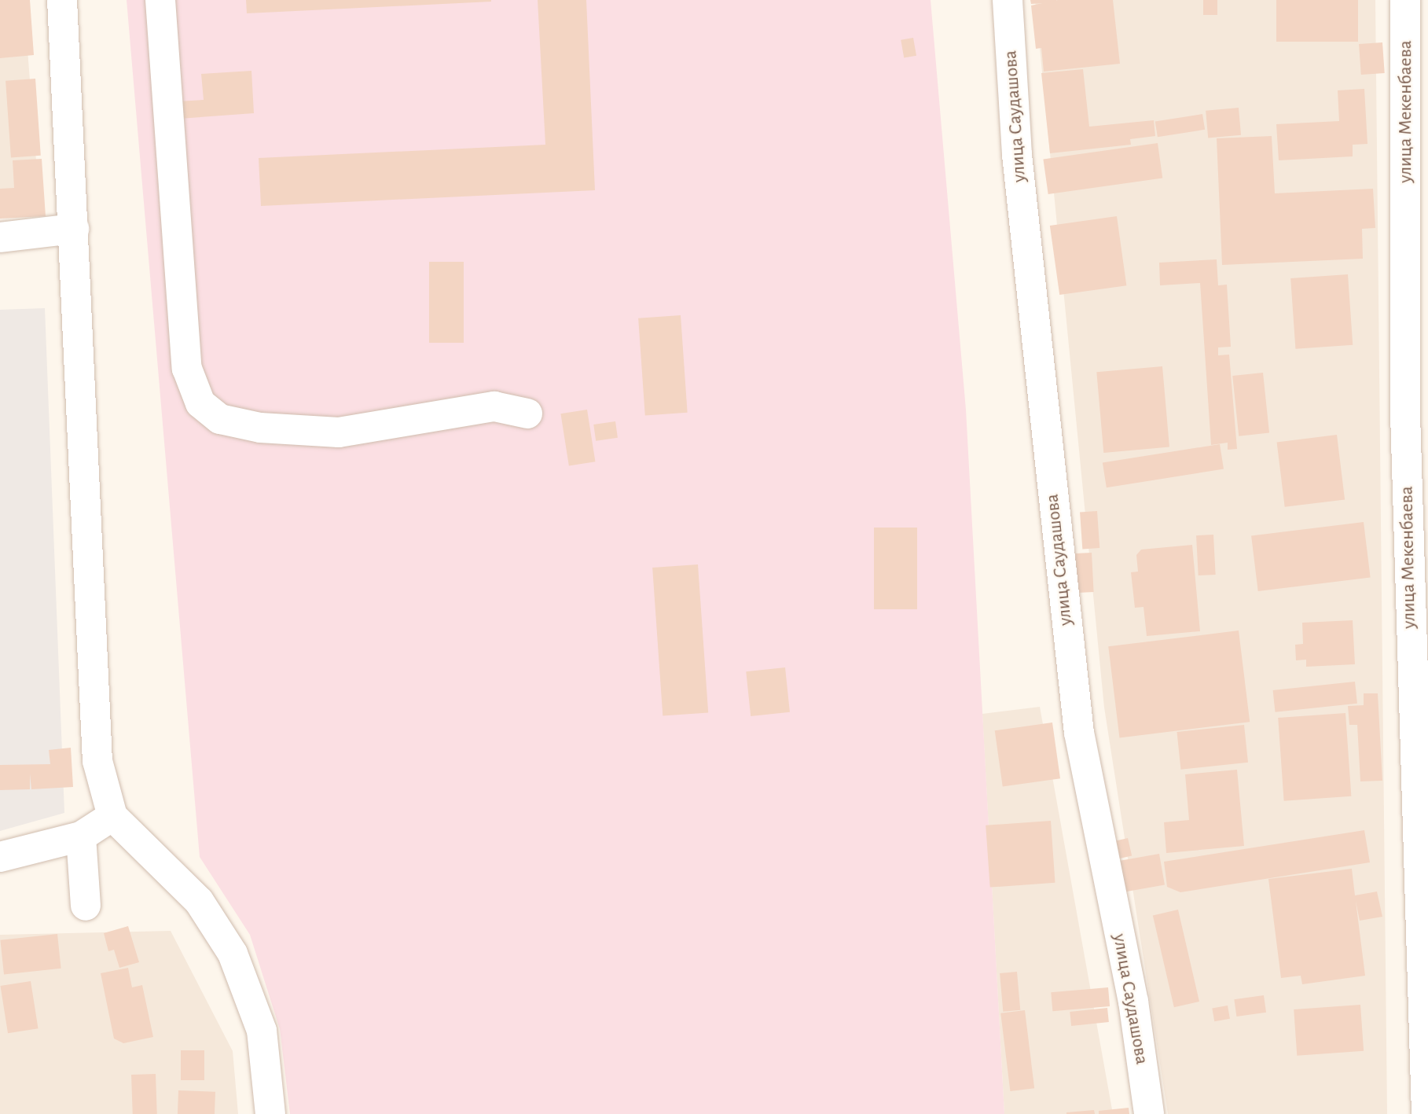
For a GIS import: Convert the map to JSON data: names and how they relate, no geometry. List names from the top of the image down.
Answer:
{
  "streets": {
    "street": ["улица Мекенбаева", "улица Саудашова"]
  }
}
